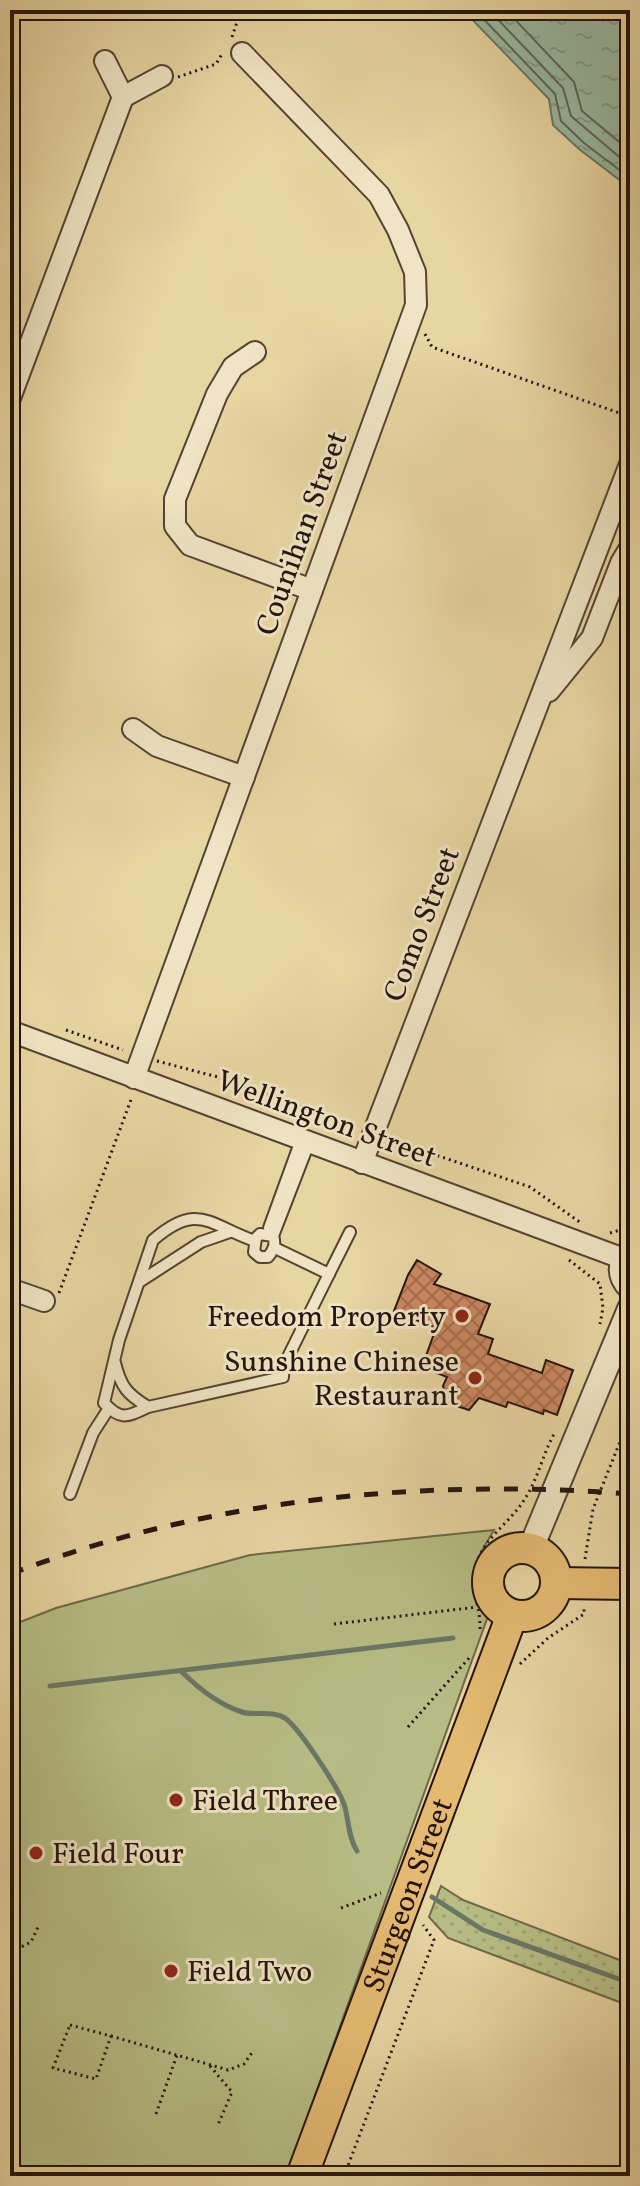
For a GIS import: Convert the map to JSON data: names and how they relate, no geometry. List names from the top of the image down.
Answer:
{
  "streets": {
    "main road": ["Sturgeon Street"],
    "street": ["Counihan Street", "Como Street", "Wellington Street"]
  },
  "crossings": [
    ["Counihan Street", "Wellington Street"],
    ["Como Street", "Wellington Street"]
  ],
  "places": [
    "Freedom Property",
    "Sunshine Chinese Restaurant",
    "Field Three",
    "Field Four",
    "Field Two"
  ]
}
